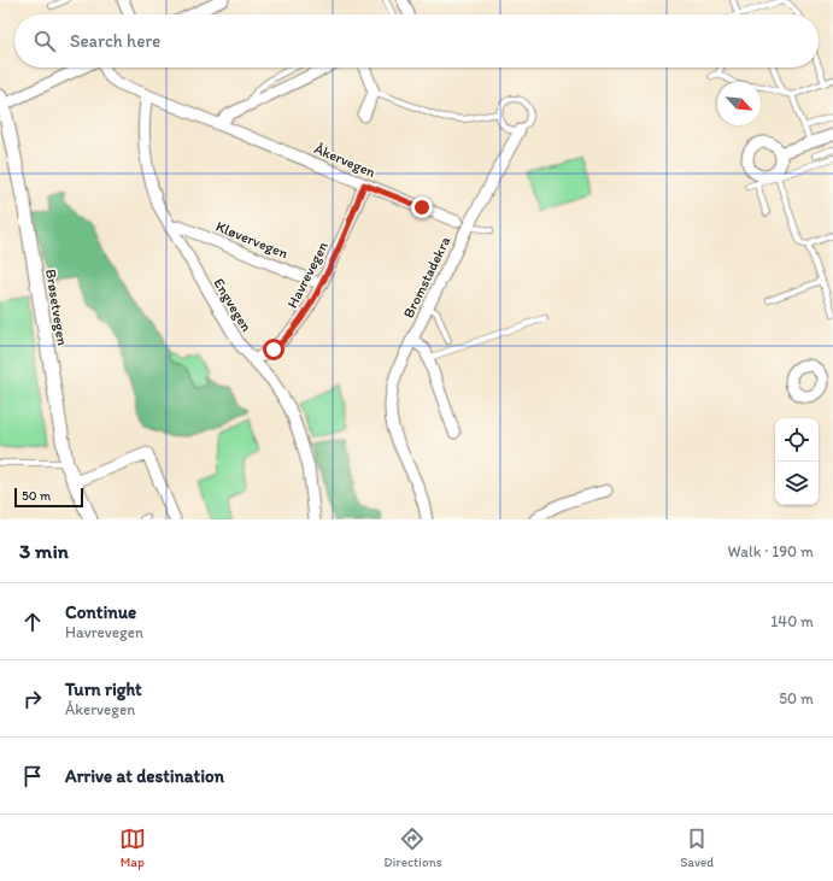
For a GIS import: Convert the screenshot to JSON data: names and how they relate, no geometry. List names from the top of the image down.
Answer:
{
  "streets": {
    "street": [
      "Åkervegen",
      "Kløvervegen",
      "Havrevegen",
      "Bromstadekra",
      "Engvegen",
      "Brøsetvegen"
    ]
  },
  "crossings": [
    ["Åkervegen", "Havrevegen"],
    ["Åkervegen", "Bromstadekra"],
    ["Åkervegen", "Engvegen"],
    ["Kløvervegen", "Havrevegen"],
    ["Kløvervegen", "Engvegen"],
    ["Havrevegen", "Engvegen"]
  ],
  "scale_bar": "50 m",
  "north": "bottom right",
  "page": {
    "search": "Search here",
    "scale": "50 m",
    "heading": ["3 min", "Walk · 190 m"],
    "list": [
      ["Continue", "Havrevegen", "140 m"],
      ["Turn right", "Åkervegen", "50 m"],
      "Arrive at destination"
    ],
    "nav": ["Map", "Directions", "Saved"]
  }
}
